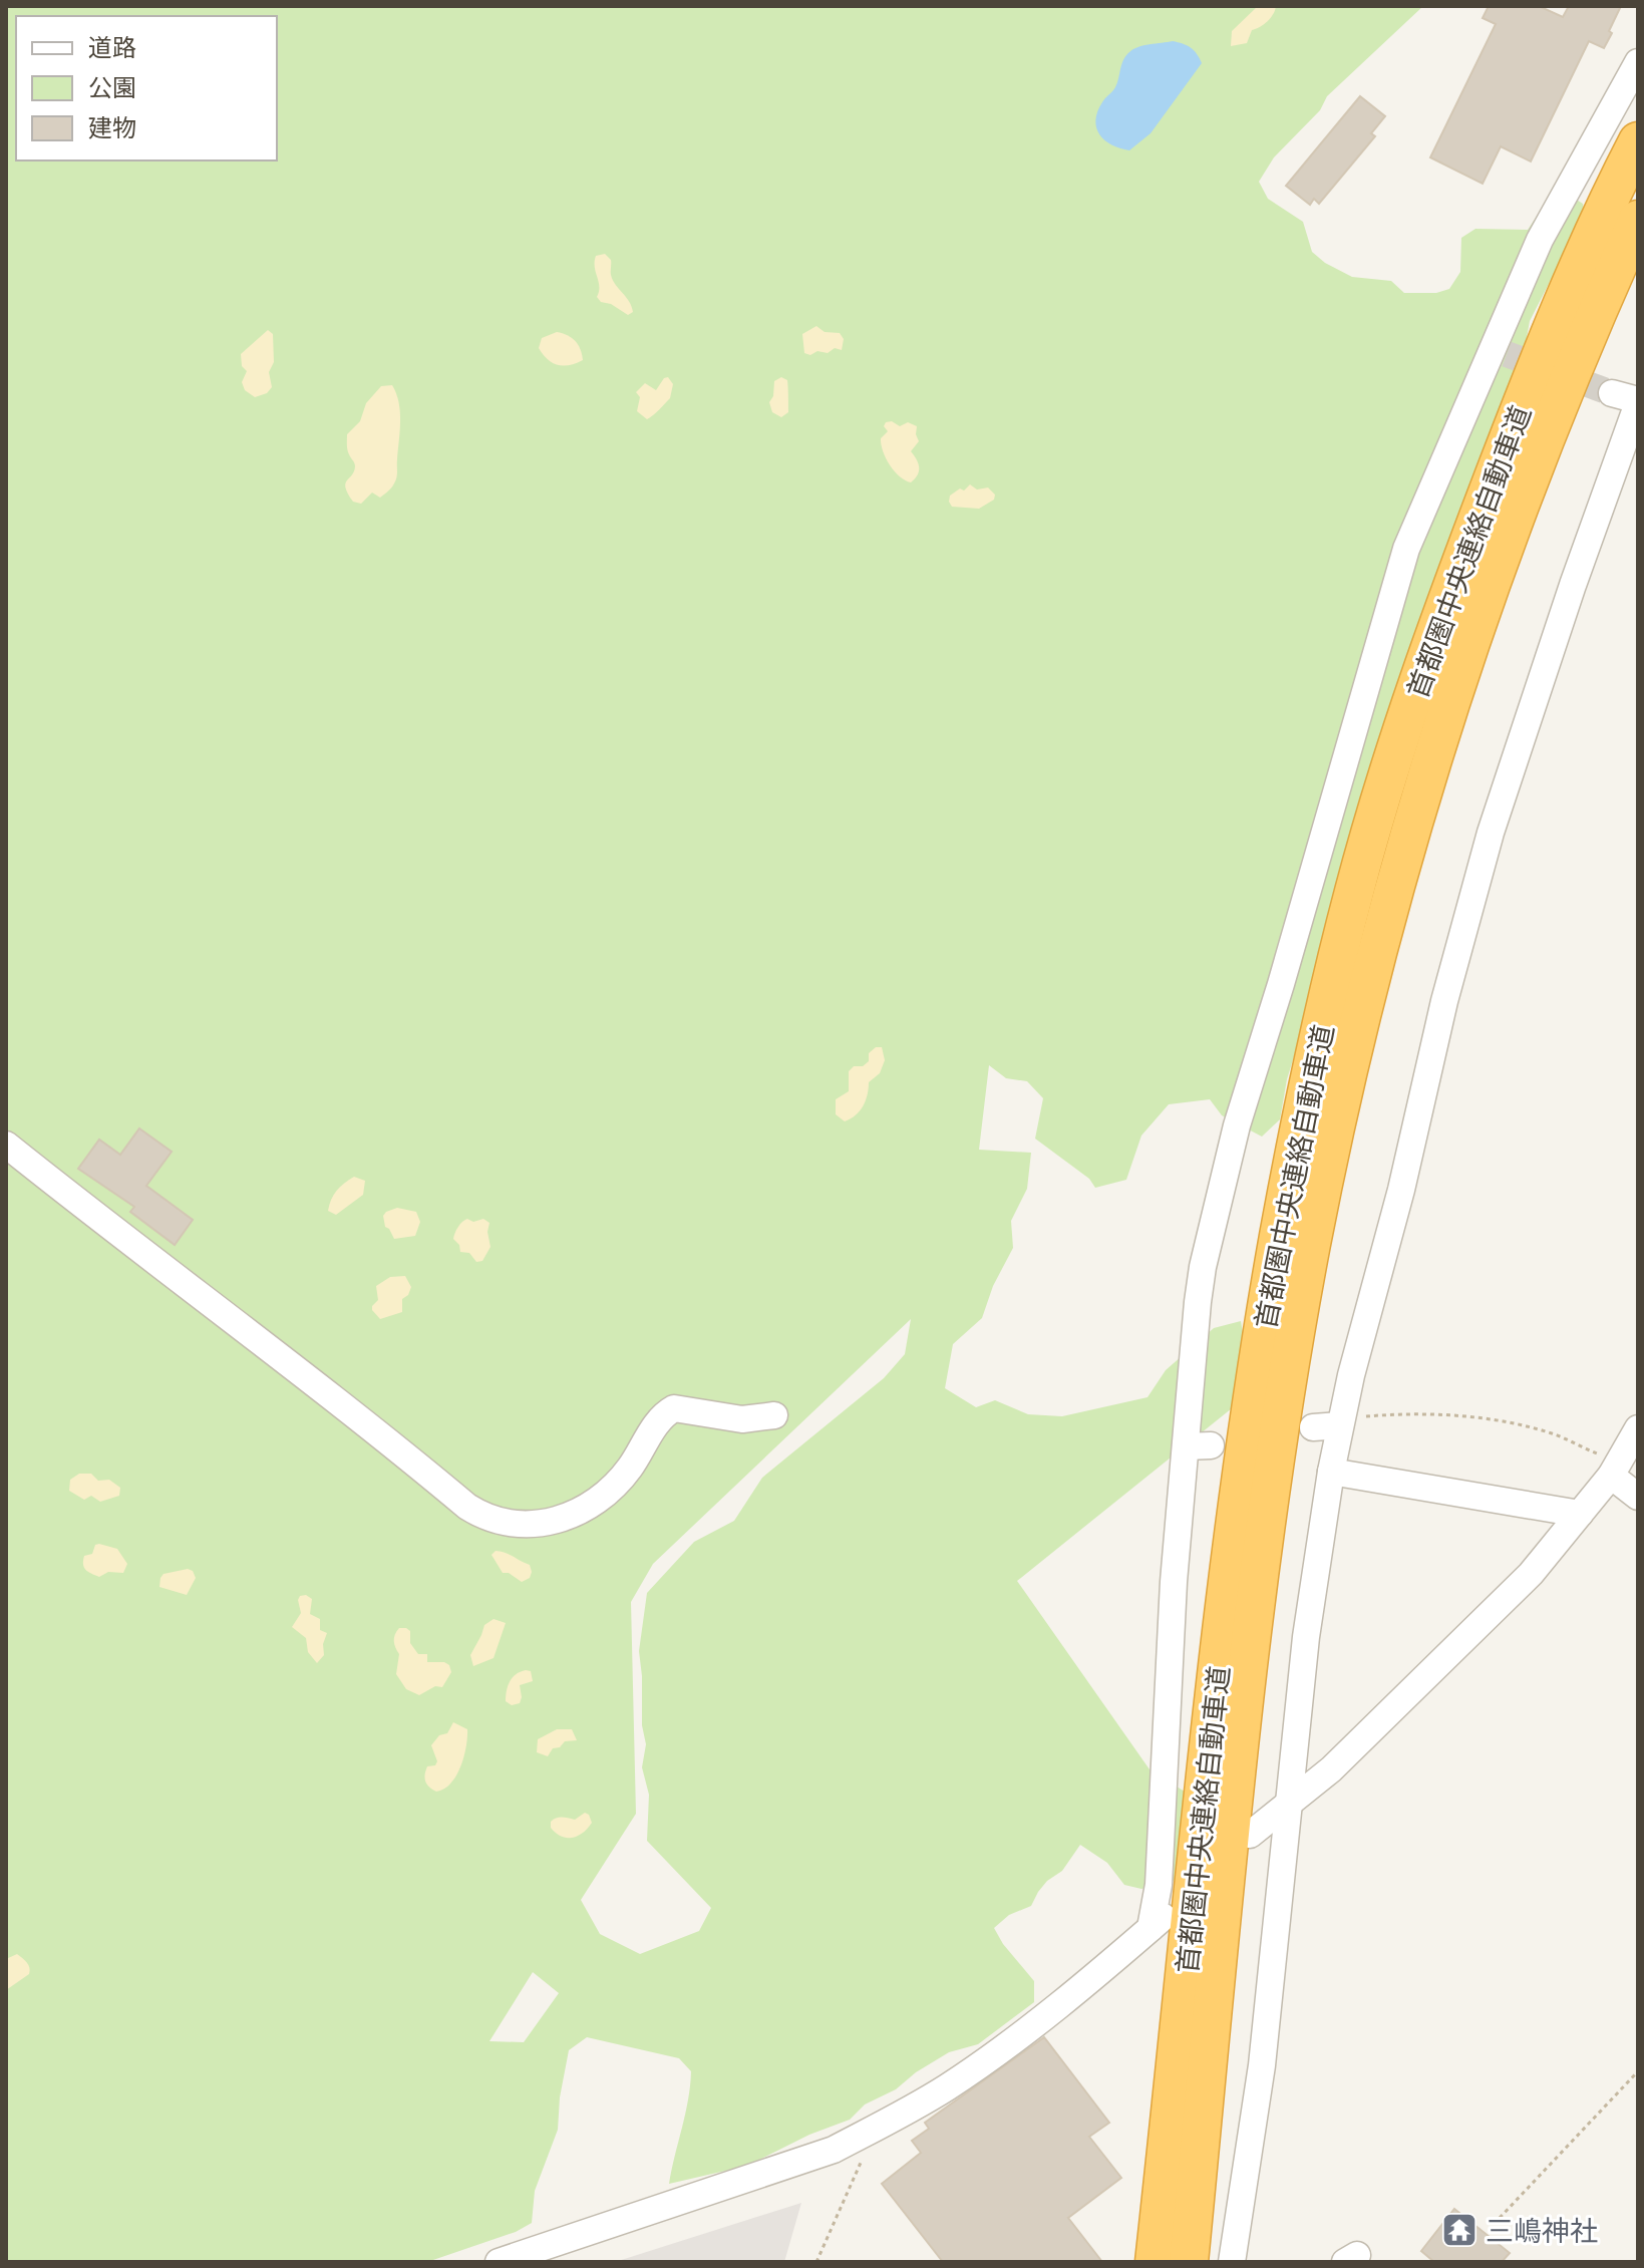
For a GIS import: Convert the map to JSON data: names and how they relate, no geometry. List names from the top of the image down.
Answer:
{
  "streets": {
    "highway": ["首都圏中央連絡自動車道"]
  },
  "places": {
    "temple": ["三嶋神社"]
  },
  "legend": ["道路", "公園", "建物"]
}
